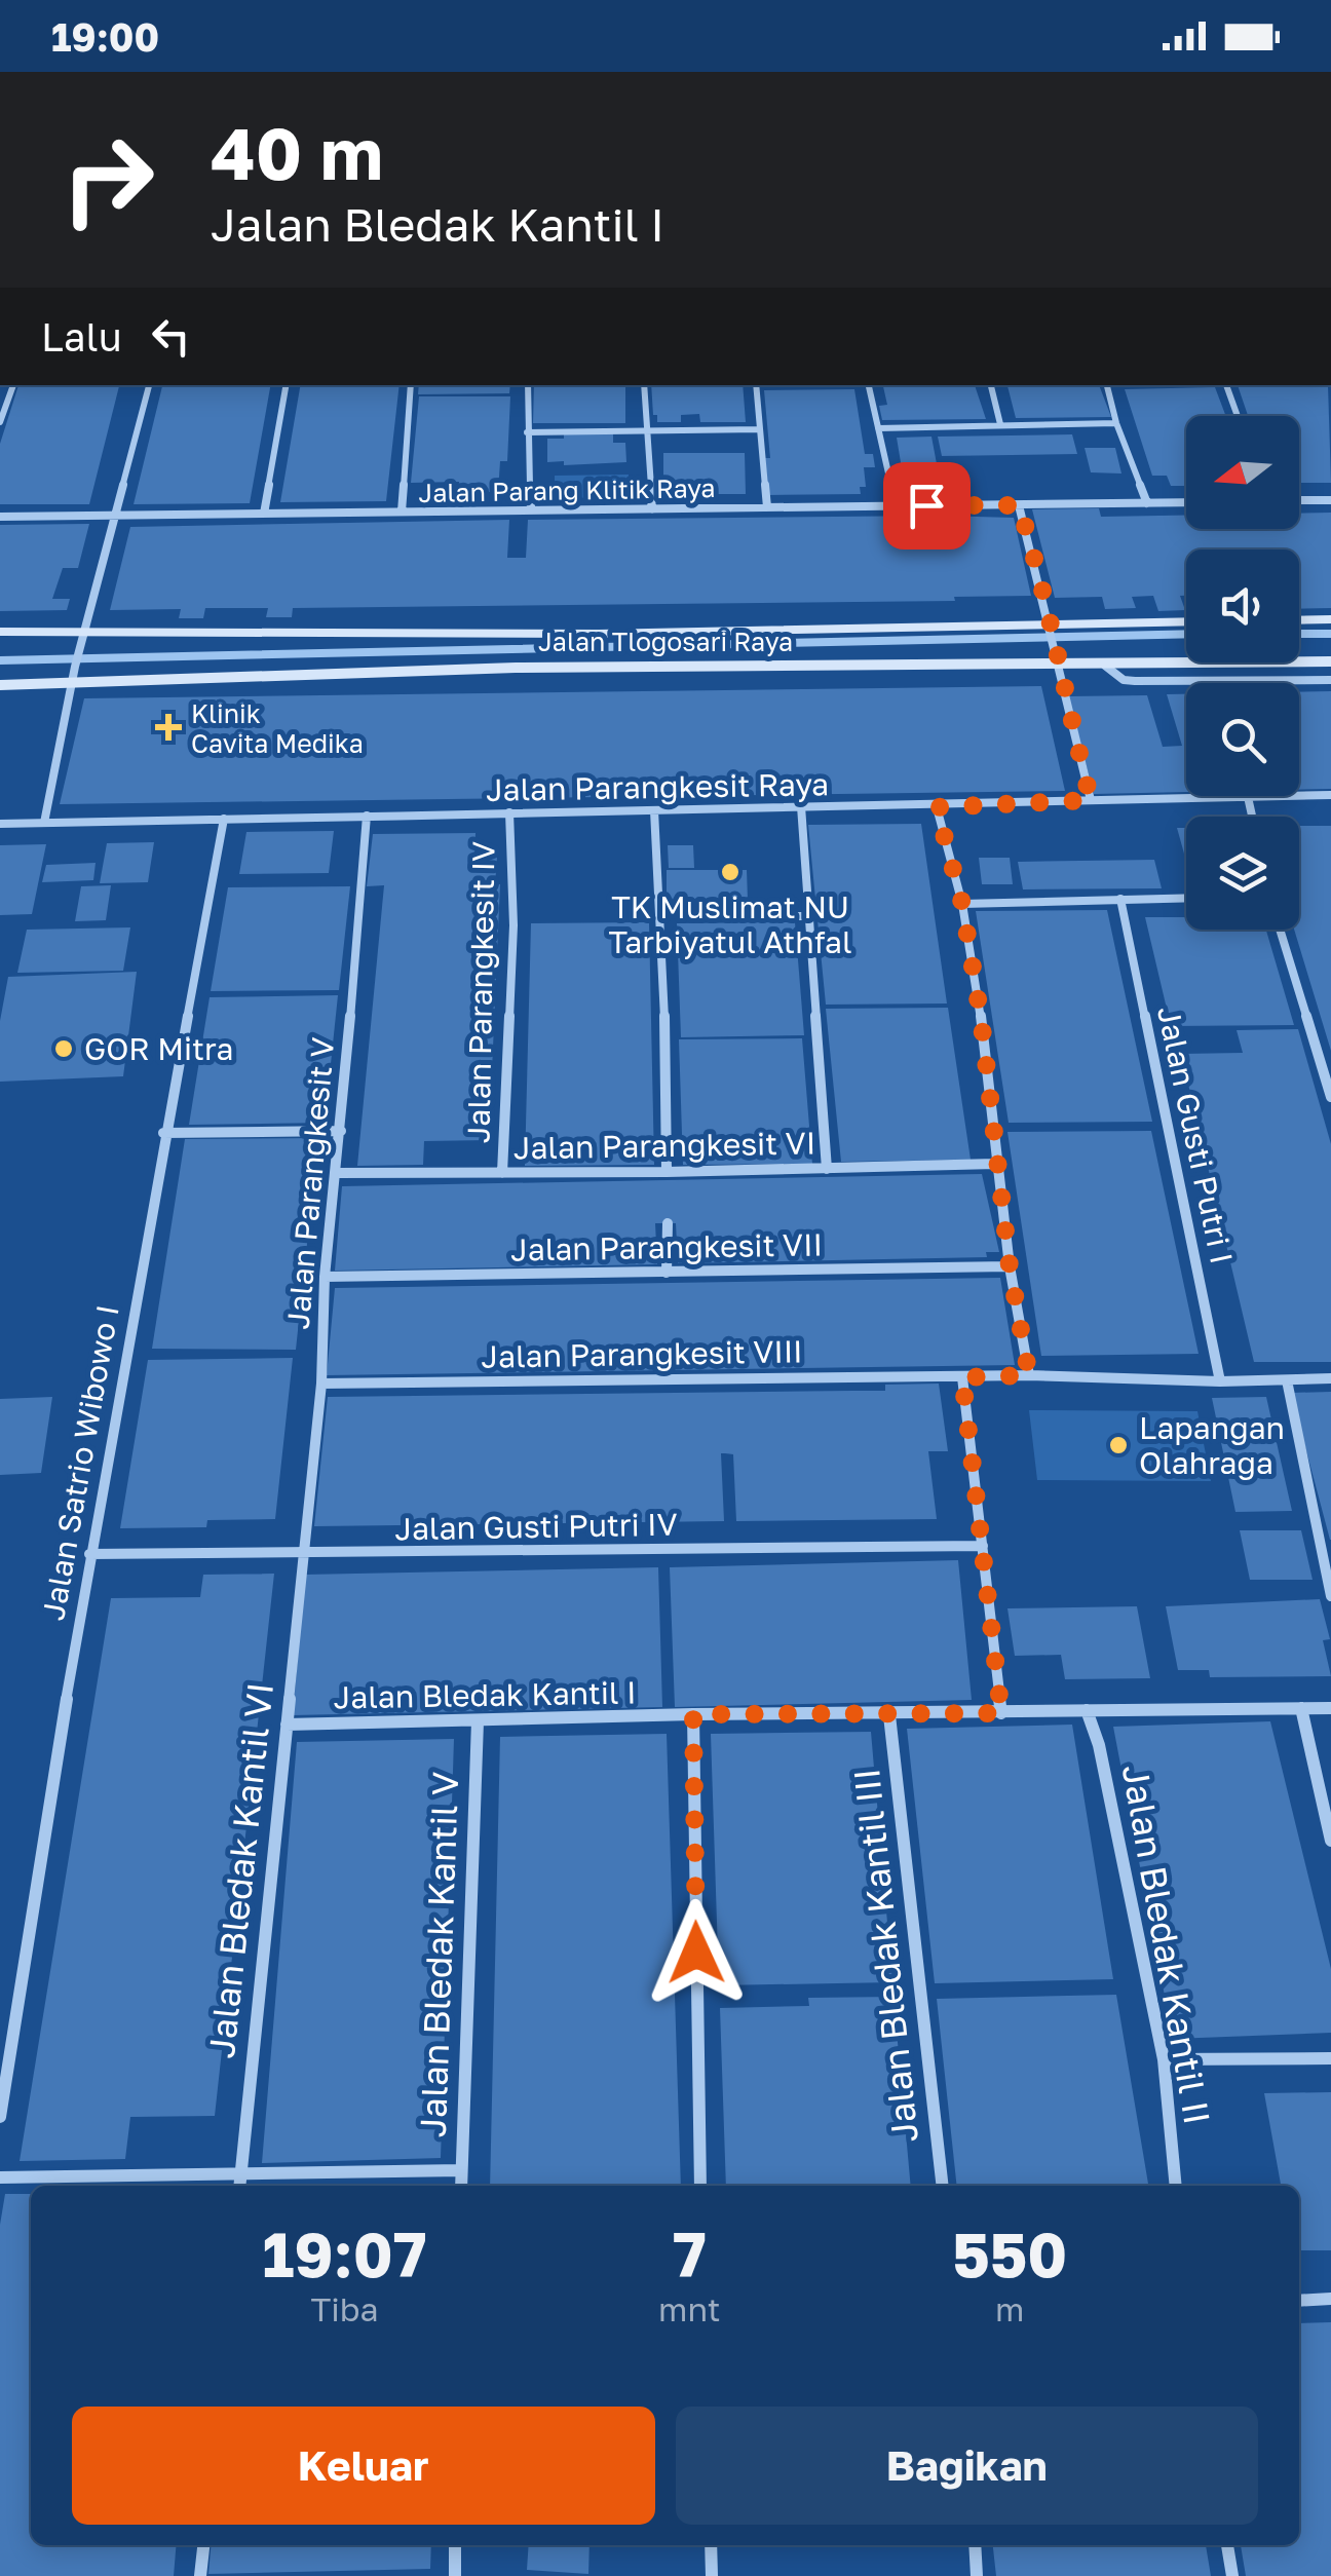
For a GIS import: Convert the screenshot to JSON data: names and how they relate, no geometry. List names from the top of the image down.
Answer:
{
  "streets": {
    "street": [
      "Jalan Parang Klitik Raya",
      "Jalan Tlogosari Raya",
      "Jalan Parangkesit Raya",
      "Jalan Parangkesit IV",
      "Jalan Gusti Putri I",
      "Jalan Parangkesit VI",
      "Jalan Parangkesit V",
      "Jalan Parangkesit VII",
      "Jalan Parangkesit VIII",
      "Jalan Satrio Wibowo I",
      "Jalan Gusti Putri IV",
      "Jalan Bledak Kantil I",
      "Jalan Bledak Kantil VI",
      "Jalan Bledak Kantil II",
      "Jalan Bledak Kantil V",
      "Jalan Bledak Kantil III"
    ]
  },
  "crossings": [
    ["Jalan Parangkesit Raya", "Jalan Parangkesit IV"],
    ["Jalan Parangkesit Raya", "Jalan Parangkesit V"],
    ["Jalan Parangkesit Raya", "Jalan Satrio Wibowo I"],
    ["Jalan Parangkesit IV", "Jalan Parangkesit VI"],
    ["Jalan Gusti Putri I", "Jalan Parangkesit VIII"],
    ["Jalan Parangkesit VI", "Jalan Parangkesit V"],
    ["Jalan Parangkesit V", "Jalan Parangkesit VII"],
    ["Jalan Parangkesit V", "Jalan Parangkesit VIII"],
    ["Jalan Parangkesit V", "Jalan Gusti Putri IV"],
    ["Jalan Parangkesit V", "Jalan Bledak Kantil VI"],
    ["Jalan Satrio Wibowo I", "Jalan Gusti Putri IV"],
    ["Jalan Gusti Putri IV", "Jalan Bledak Kantil VI"],
    ["Jalan Bledak Kantil I", "Jalan Bledak Kantil VI"],
    ["Jalan Bledak Kantil I", "Jalan Bledak Kantil II"],
    ["Jalan Bledak Kantil I", "Jalan Bledak Kantil V"],
    ["Jalan Bledak Kantil I", "Jalan Bledak Kantil III"]
  ],
  "places": {
    "health": ["Klinik Cavita Medika"],
    "other": ["TK Muslimat NU Tarbiyatul Athfal", "GOR Mitra", "Lapangan Olahraga"]
  },
  "north": "left",
  "page": {
    "status": "19:00",
    "turn": ["40 m", "Jalan Bledak Kantil I"],
    "then": "Lalu",
    "eta": [
      "19:07",
      "Tiba",
      "7",
      "mnt",
      "550",
      "m"
    ],
    "buttons": ["Keluar", "Bagikan"]
  }
}
